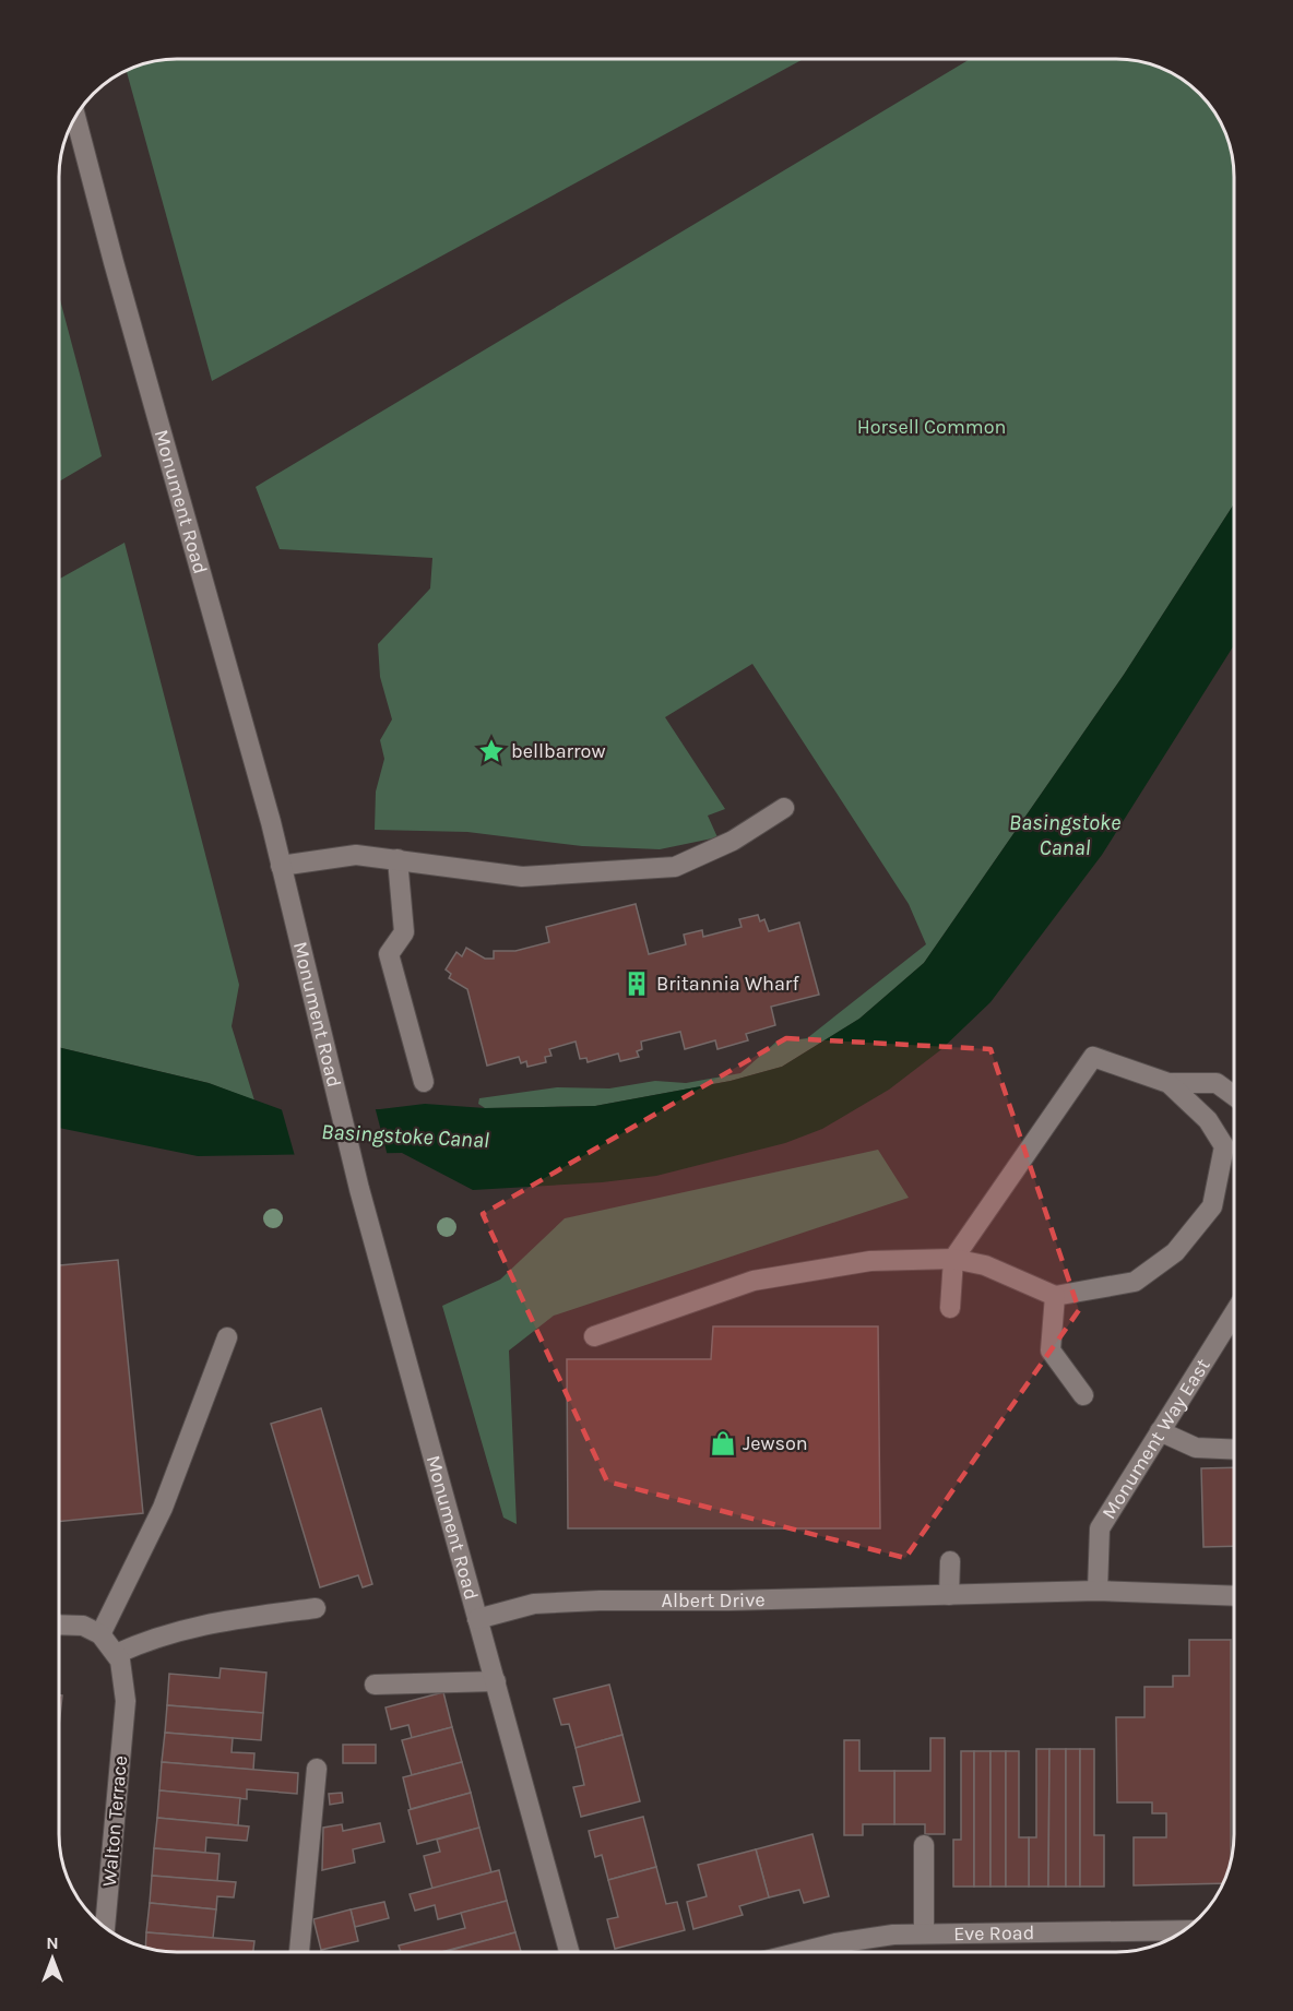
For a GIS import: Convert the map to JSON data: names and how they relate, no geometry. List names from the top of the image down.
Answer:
{
  "streets": {
    "street": [
      "Monument Road",
      "Monument Way East",
      "Albert Drive",
      "Walton Terrace",
      "Eve Road"
    ]
  },
  "crossings": [
    ["Monument Road", "Albert Drive"],
    ["Monument Way East", "Albert Drive"]
  ],
  "water": ["Basingstoke Canal"],
  "parks": ["Horsell Common"],
  "places": {
    "place": ["bellbarrow"],
    "building": ["Britannia Wharf"],
    "shop": ["Jewson"]
  },
  "north": "top"
}
